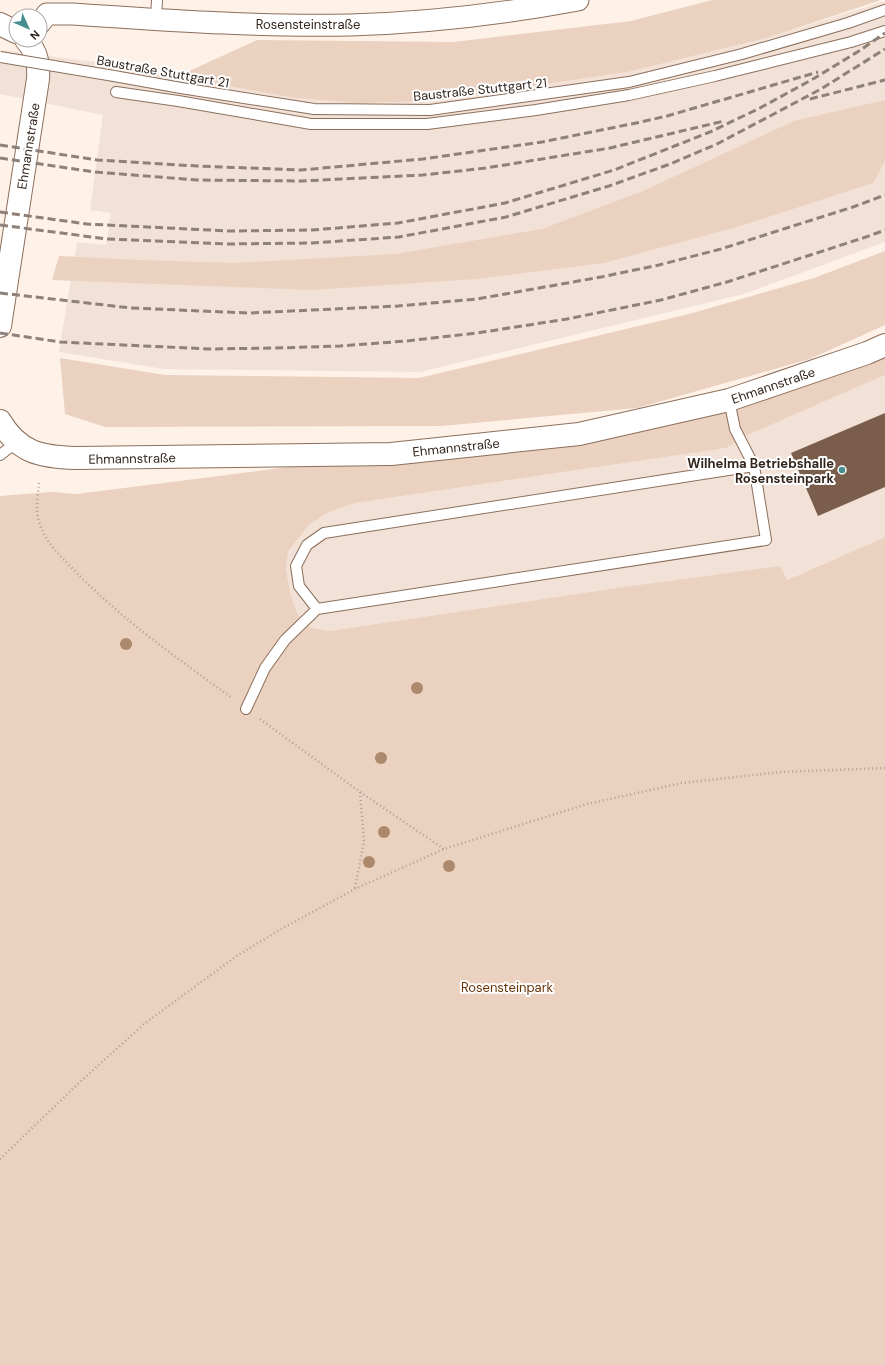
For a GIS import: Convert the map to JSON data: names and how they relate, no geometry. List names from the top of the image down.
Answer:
{
  "streets": {
    "street": ["Rosensteinstraße", "Ehmannstraße"],
    "lane": ["Baustraße Stuttgart 21"]
  },
  "parks": ["Rosensteinpark"],
  "places": ["Wilhelma Betriebshalle Rosensteinpark"],
  "north": "bottom right"
}
